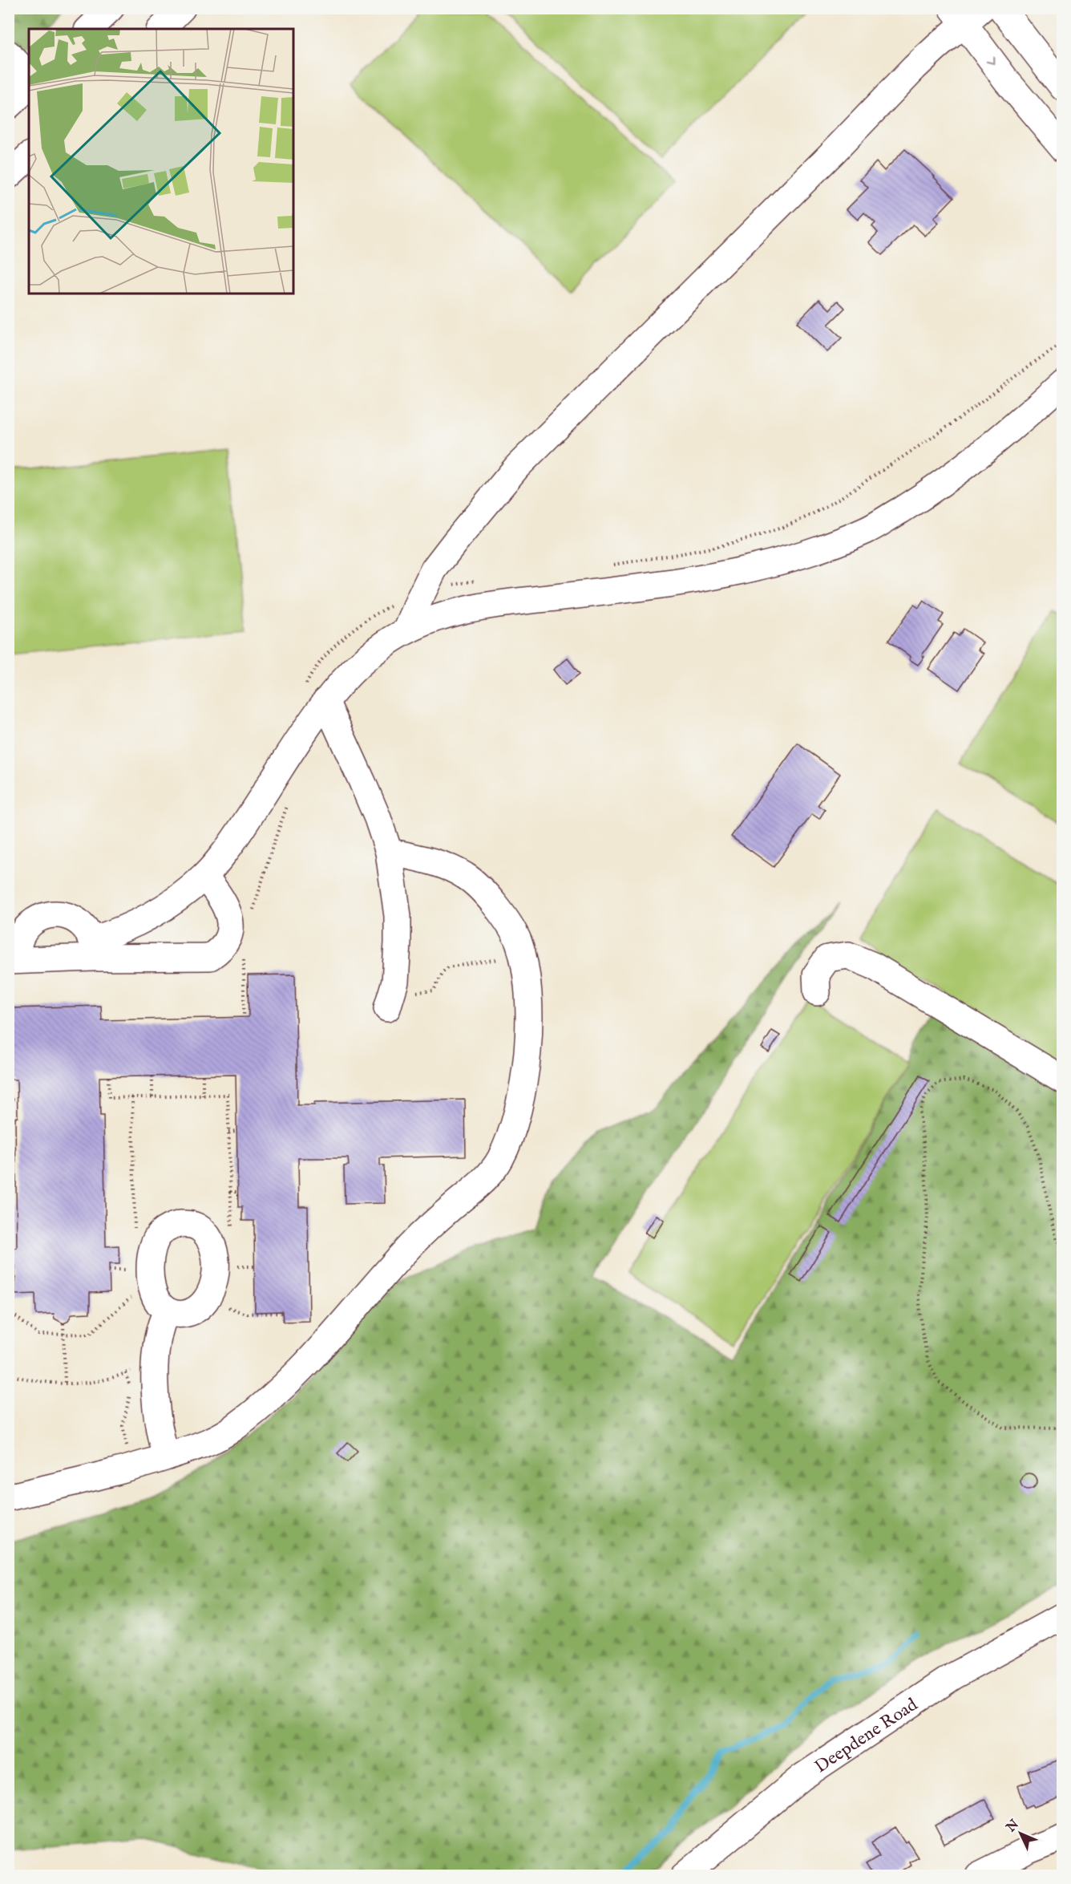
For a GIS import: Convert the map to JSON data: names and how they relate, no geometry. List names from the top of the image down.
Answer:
{
  "streets": {
    "street": ["Deepdene Road"]
  },
  "north": "top left"
}
